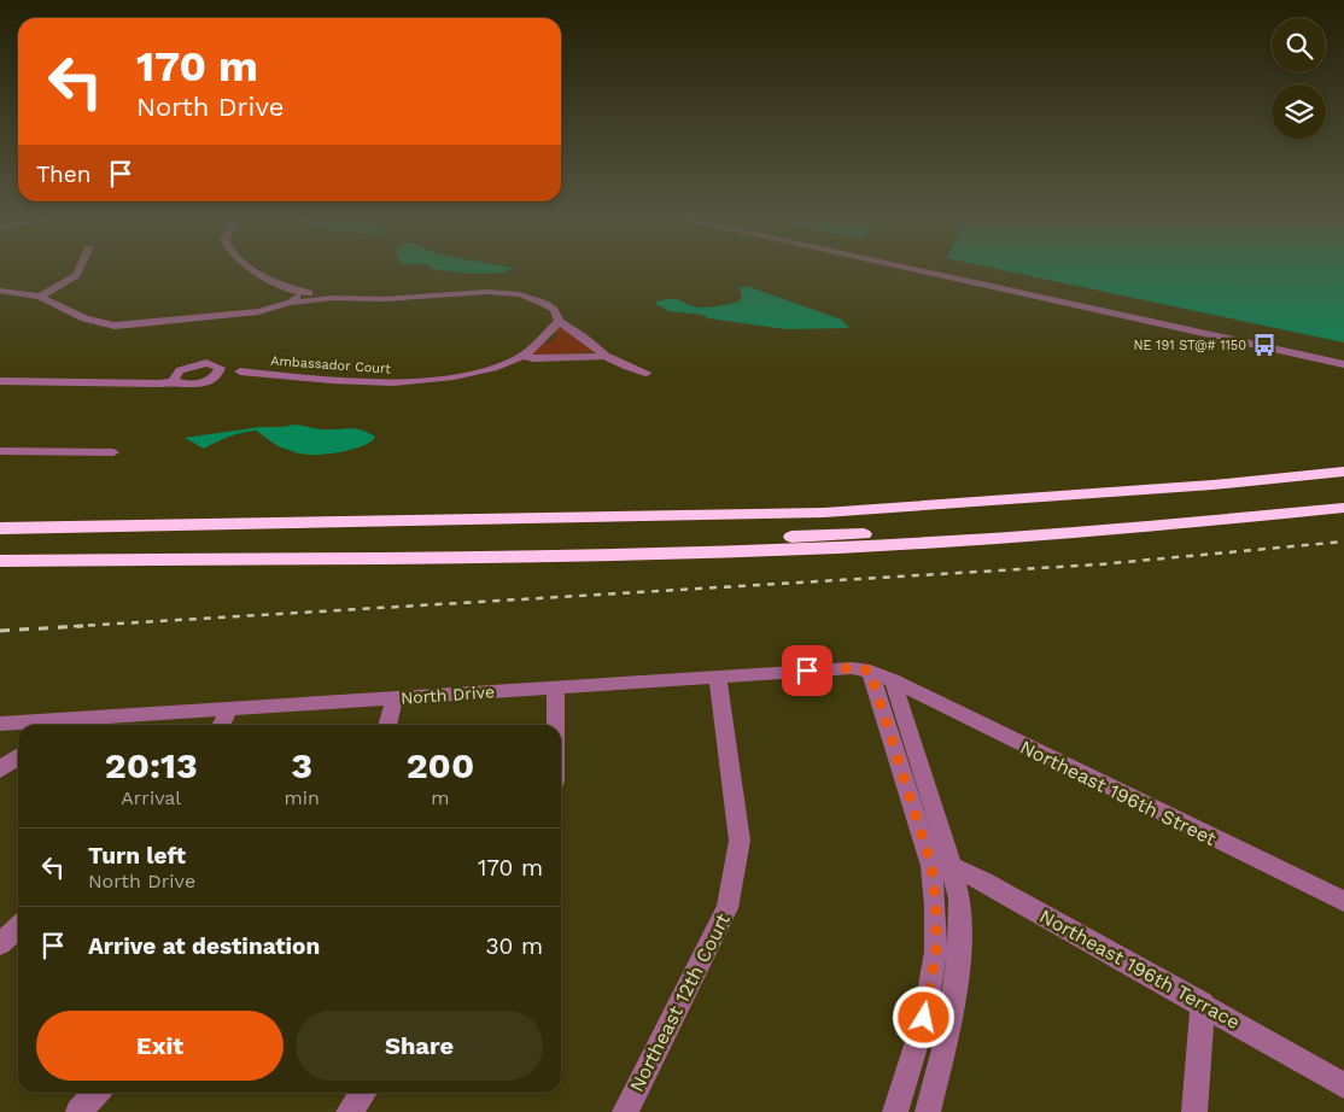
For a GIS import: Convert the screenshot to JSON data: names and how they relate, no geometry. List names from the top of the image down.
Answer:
{
  "streets": {
    "street": [
      "Ambassador Court",
      "North Drive",
      "Northeast 196th Street",
      "Northeast 196th Terrace",
      "Northeast 12th Court"
    ]
  },
  "crossings": [
    ["North Drive", "Northeast 196th Street"],
    ["North Drive", "Northeast 12th Court"]
  ],
  "places": {
    "bus stop": ["NE 191 ST@# 1150"]
  },
  "page": {
    "turn": ["170 m", "North Drive"],
    "then": "Then",
    "eta": [
      "20:13",
      "Arrival",
      "3",
      "min",
      "200",
      "m"
    ],
    "list": [
      {
        "name": "Turn left",
        "note": "North Drive",
        "value": "170 m"
      },
      {
        "name": "Arrive at destination",
        "value": "30 m"
      }
    ],
    "buttons": ["Exit", "Share"]
  }
}
